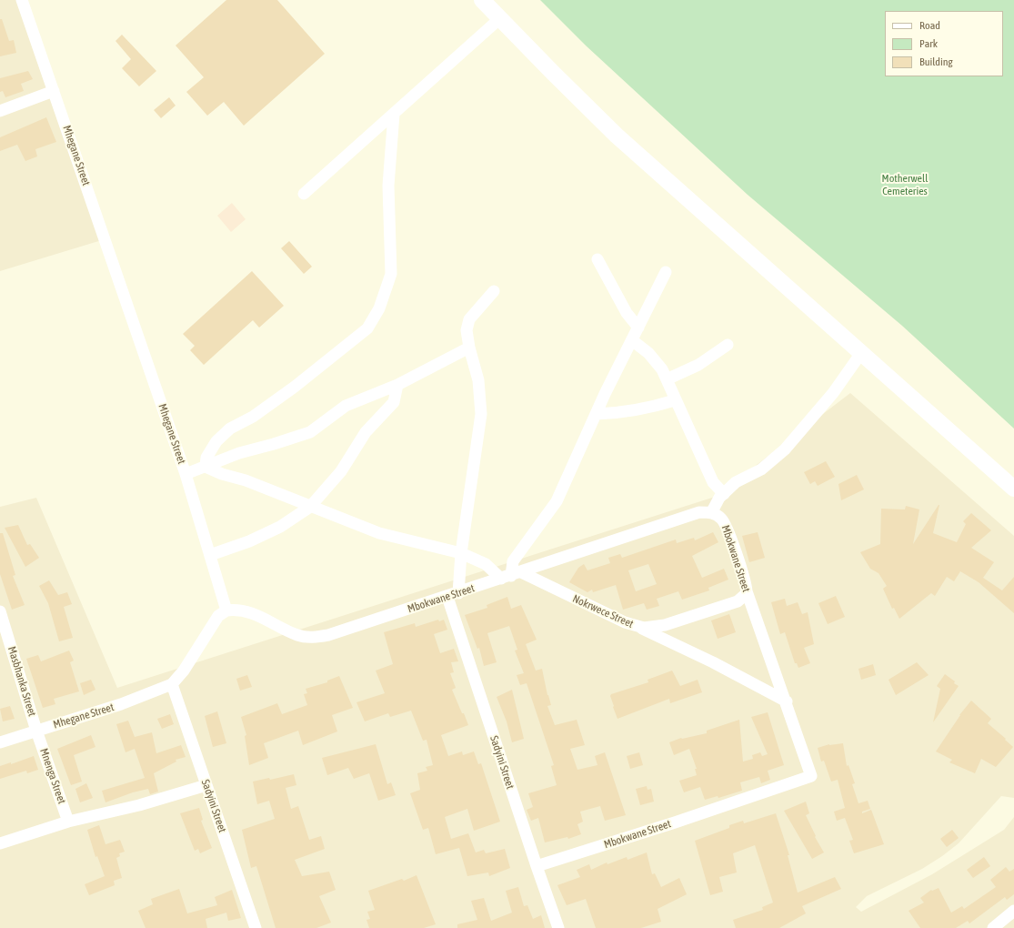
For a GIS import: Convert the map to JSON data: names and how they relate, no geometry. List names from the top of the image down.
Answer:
{
  "streets": {
    "street": [
      "Mhegane Street",
      "Mbokwane Street",
      "Nokrwece Street",
      "Masbhanka Street",
      "Sadyini Street",
      "Mnenga Street"
    ]
  },
  "crossings": [
    ["Mhegane Street", "Mbokwane Street"],
    ["Mhegane Street", "Masbhanka Street"],
    ["Mhegane Street", "Sadyini Street"],
    ["Mhegane Street", "Mnenga Street"],
    ["Mbokwane Street", "Nokrwece Street"],
    ["Mbokwane Street", "Sadyini Street"],
    ["Masbhanka Street", "Mnenga Street"]
  ],
  "parks": ["Motherwell Cemeteries"],
  "legend": ["Road", "Park", "Building"]
}
